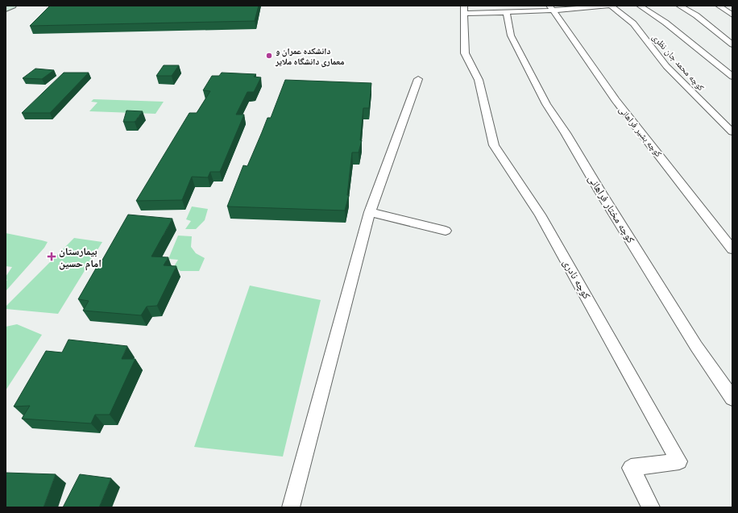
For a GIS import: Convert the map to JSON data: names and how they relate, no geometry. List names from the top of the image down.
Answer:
{
  "streets": {
    "street": [
      "کوچه محمد جان نظری",
      "کوچه بشیر فراهانی",
      "کوچه مختار فراهانی",
      "کوچه نادری"
    ]
  },
  "places": {
    "other": ["دانشکده عمران و معماری دانشگاه ملایر"],
    "health": ["بیمارستان امام حسین"]
  }
}
